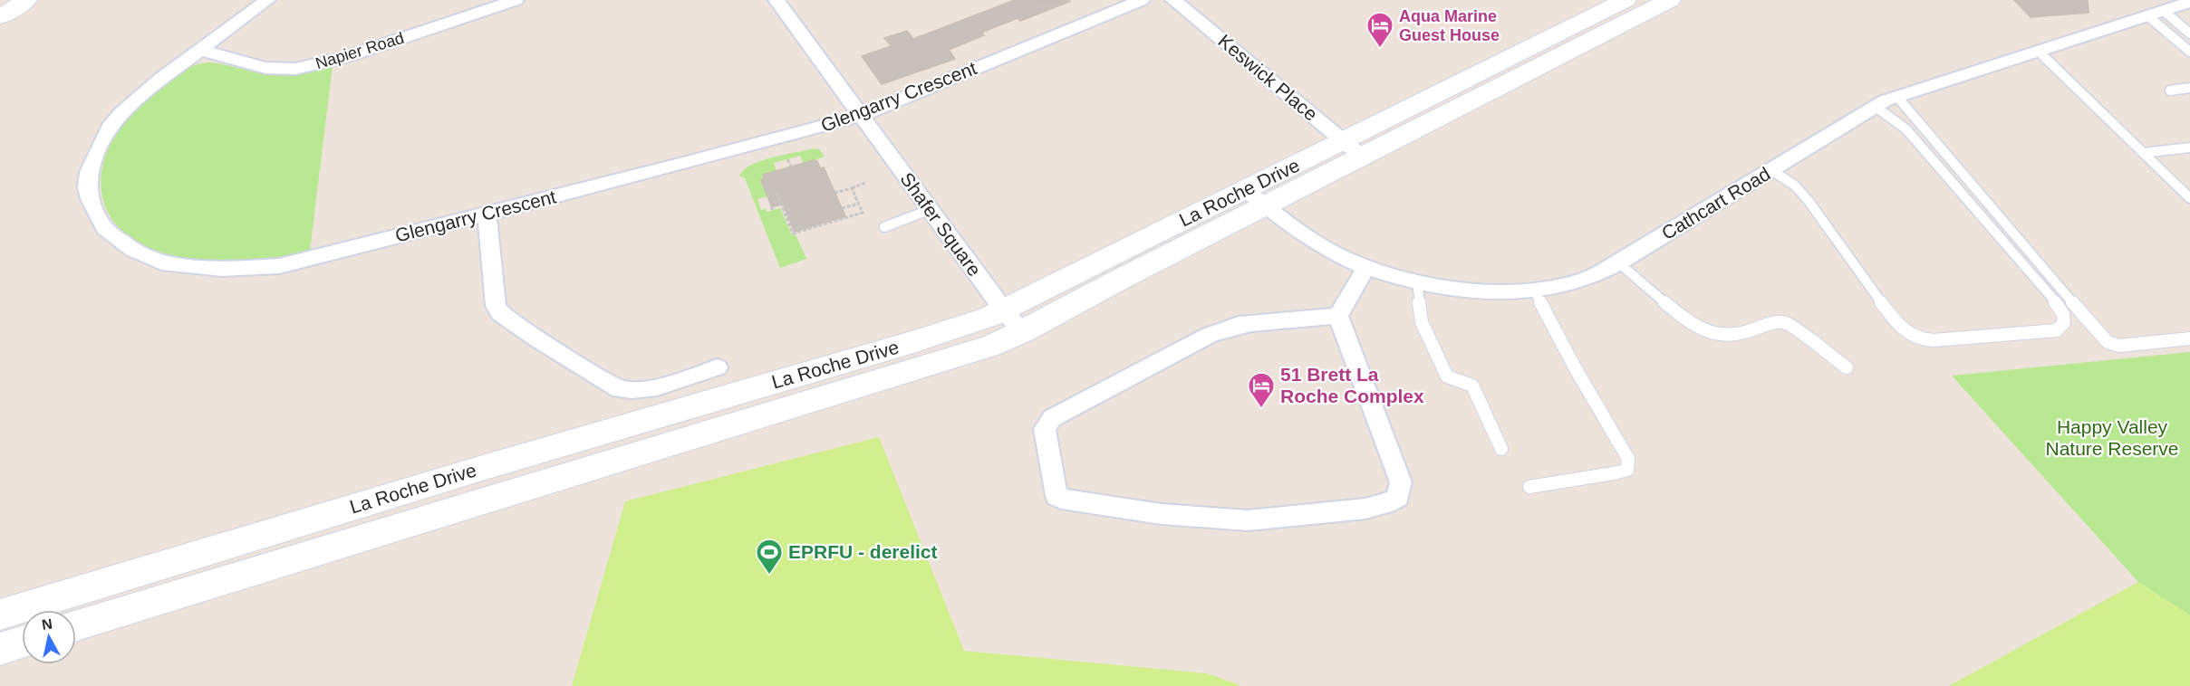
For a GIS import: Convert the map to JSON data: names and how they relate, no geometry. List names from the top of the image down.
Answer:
{
  "streets": {
    "street": [
      "Napier Road",
      "Keswick Place",
      "Glengarry Crescent",
      "La Roche Drive",
      "Cathcart Road",
      "Shafer Square"
    ]
  },
  "crossings": [
    ["Napier Road", "Glengarry Crescent"],
    ["Keswick Place", "La Roche Drive"],
    ["Glengarry Crescent", "Shafer Square"],
    ["La Roche Drive", "Cathcart Road"],
    ["La Roche Drive", "Shafer Square"]
  ],
  "parks": ["Happy Valley Nature Reserve"],
  "places": {
    "hotel": ["Aqua Marine Guest House", "51 Brett La Roche Complex"],
    "sports": ["EPRFU - derelict"]
  },
  "north": "top"
}
